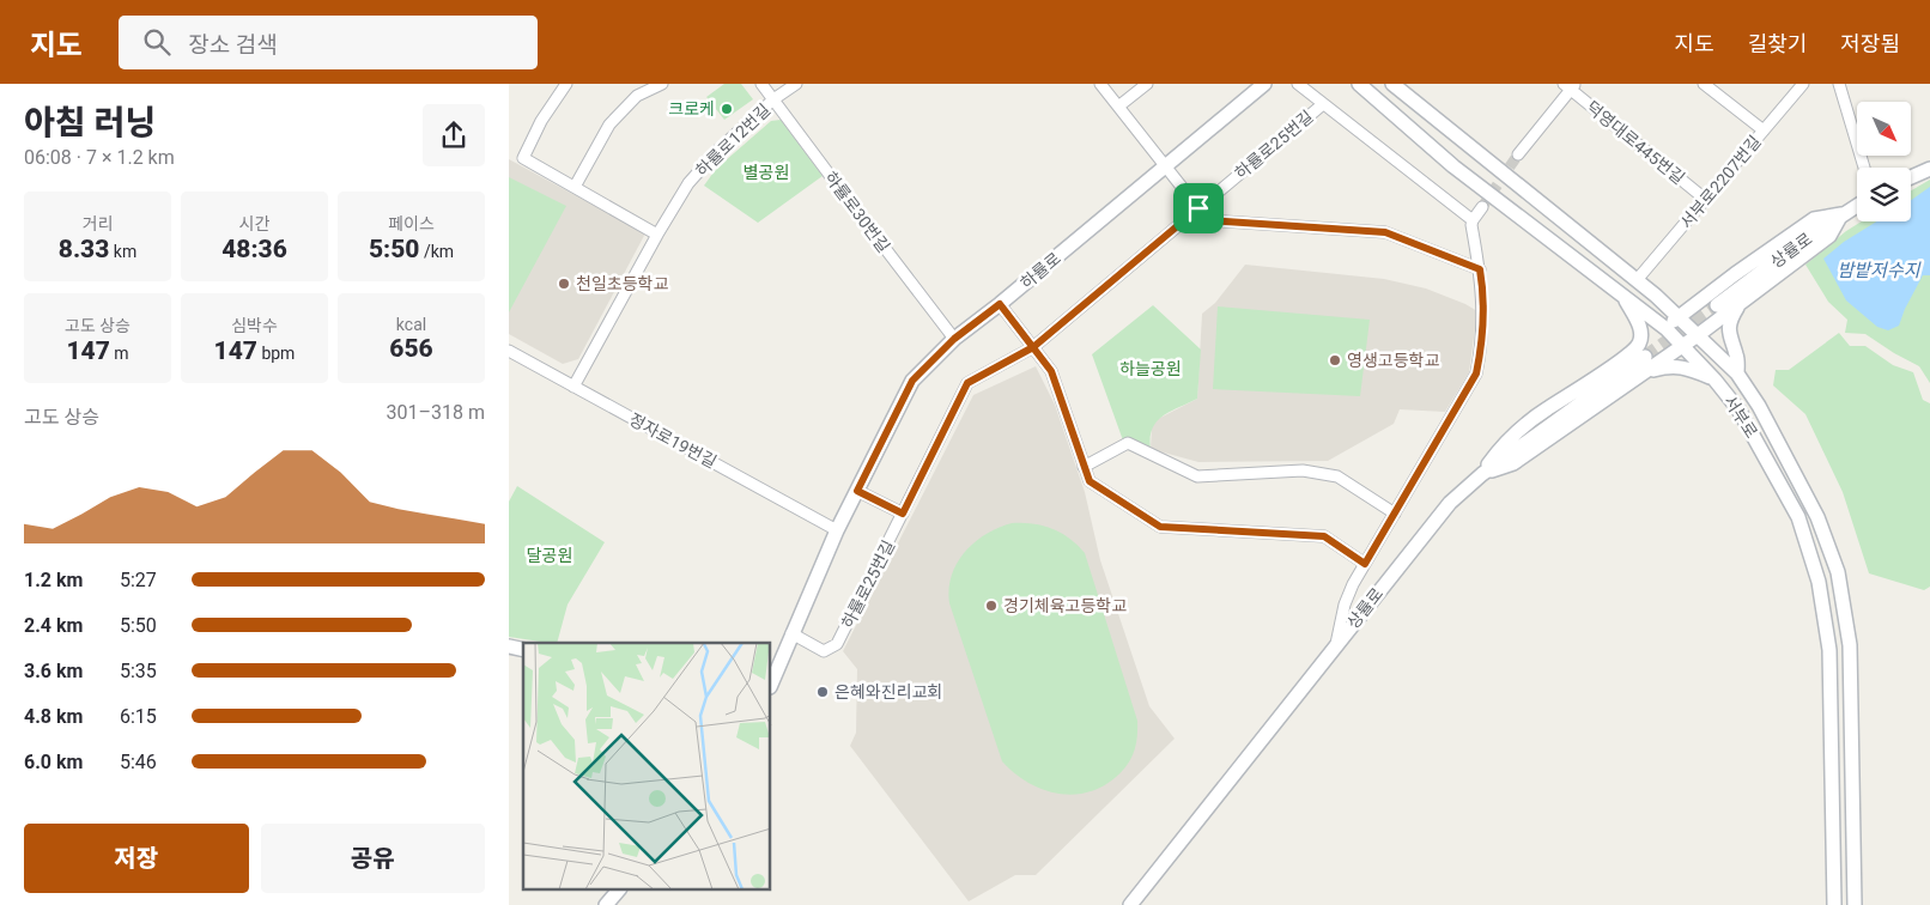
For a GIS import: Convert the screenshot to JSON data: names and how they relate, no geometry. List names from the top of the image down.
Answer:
{
  "streets": {
    "main road": ["상률로", "하률로", "서부로"],
    "street": [
      "하률로12번길",
      "덕영대로445번길",
      "하률로25번길",
      "서부로2207번길",
      "하률로30번길",
      "정자로19번길"
    ]
  },
  "crossings": [
    ["하률로12번길", "하률로30번길"],
    ["하률로12번길", "정자로19번길"],
    ["덕영대로445번길", "서부로2207번길"],
    ["하률로25번길", "하률로"],
    ["서부로2207번길", "서부로"],
    ["하률로30번길", "하률로"],
    ["하률로", "정자로19번길"]
  ],
  "water": ["밤밭저수지"],
  "parks": ["별공원", "하늘공원", "달공원"],
  "places": [
    "크로케",
    "천일초등학교",
    "영생고등학교",
    "경기체육고등학교",
    "은혜와진리교회"
  ],
  "north": "bottom right",
  "page": {
    "header": "지도",
    "search": "장소 검색",
    "nav": ["지도", "길찾기", "저장됨"],
    "heading": ["아침 러닝", "06:08 · 7 × 1.2 km"],
    "stats": [
      ["거리", "8.33 km"],
      ["시간", "48:36"],
      ["페이스", "5:50 /km"],
      ["고도 상승", "147 m"],
      ["심박수", "147 bpm"],
      ["kcal", "656"]
    ],
    "chart": ["고도 상승", "301–318 m"],
    "list": [
      {
        "name": "1.2 km",
        "note": "5:27"
      },
      {
        "name": "2.4 km",
        "note": "5:50"
      },
      {
        "name": "3.6 km",
        "note": "5:35"
      },
      {
        "name": "4.8 km",
        "note": "6:15"
      },
      {
        "name": "6.0 km",
        "note": "5:46"
      }
    ],
    "buttons": ["저장", "공유"]
  }
}
